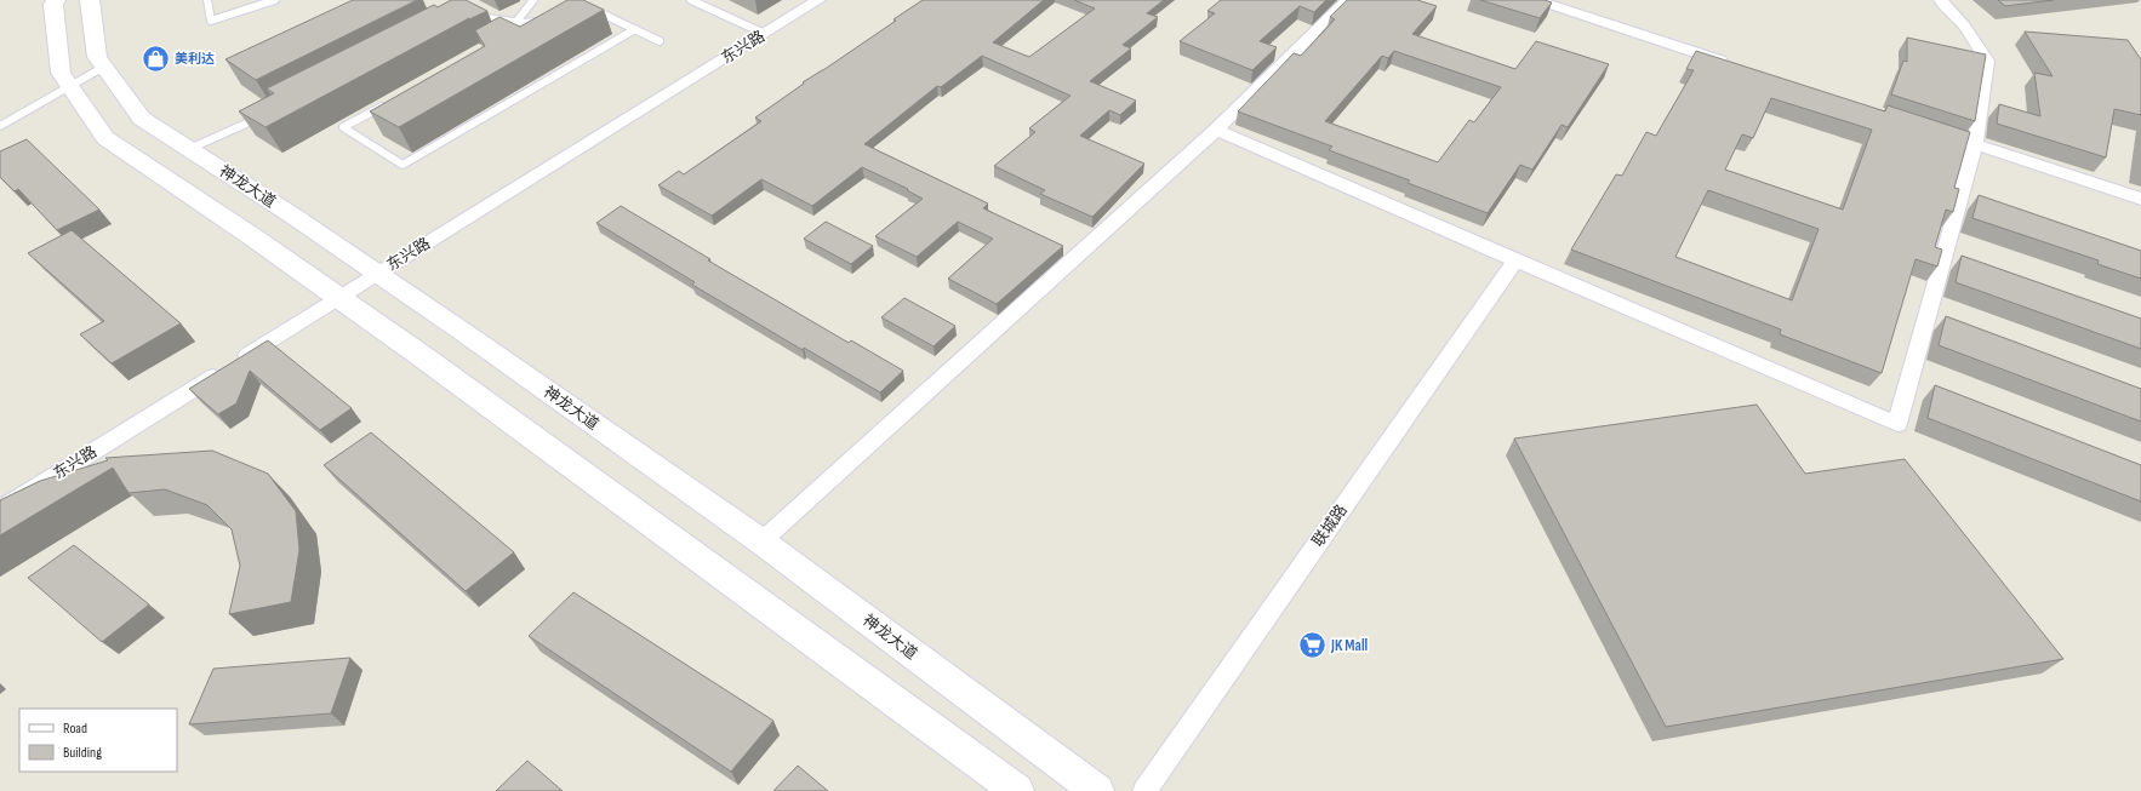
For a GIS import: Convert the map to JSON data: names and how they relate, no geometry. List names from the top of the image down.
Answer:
{
  "streets": {
    "main road": ["神龙大道"],
    "street": ["东兴路", "联城路"]
  },
  "crossings": [
    ["东兴路", "神龙大道"]
  ],
  "places": {
    "shop": ["美利达"],
    "supermarket": ["JK Mall"]
  },
  "legend": ["Road", "Building"]
}
